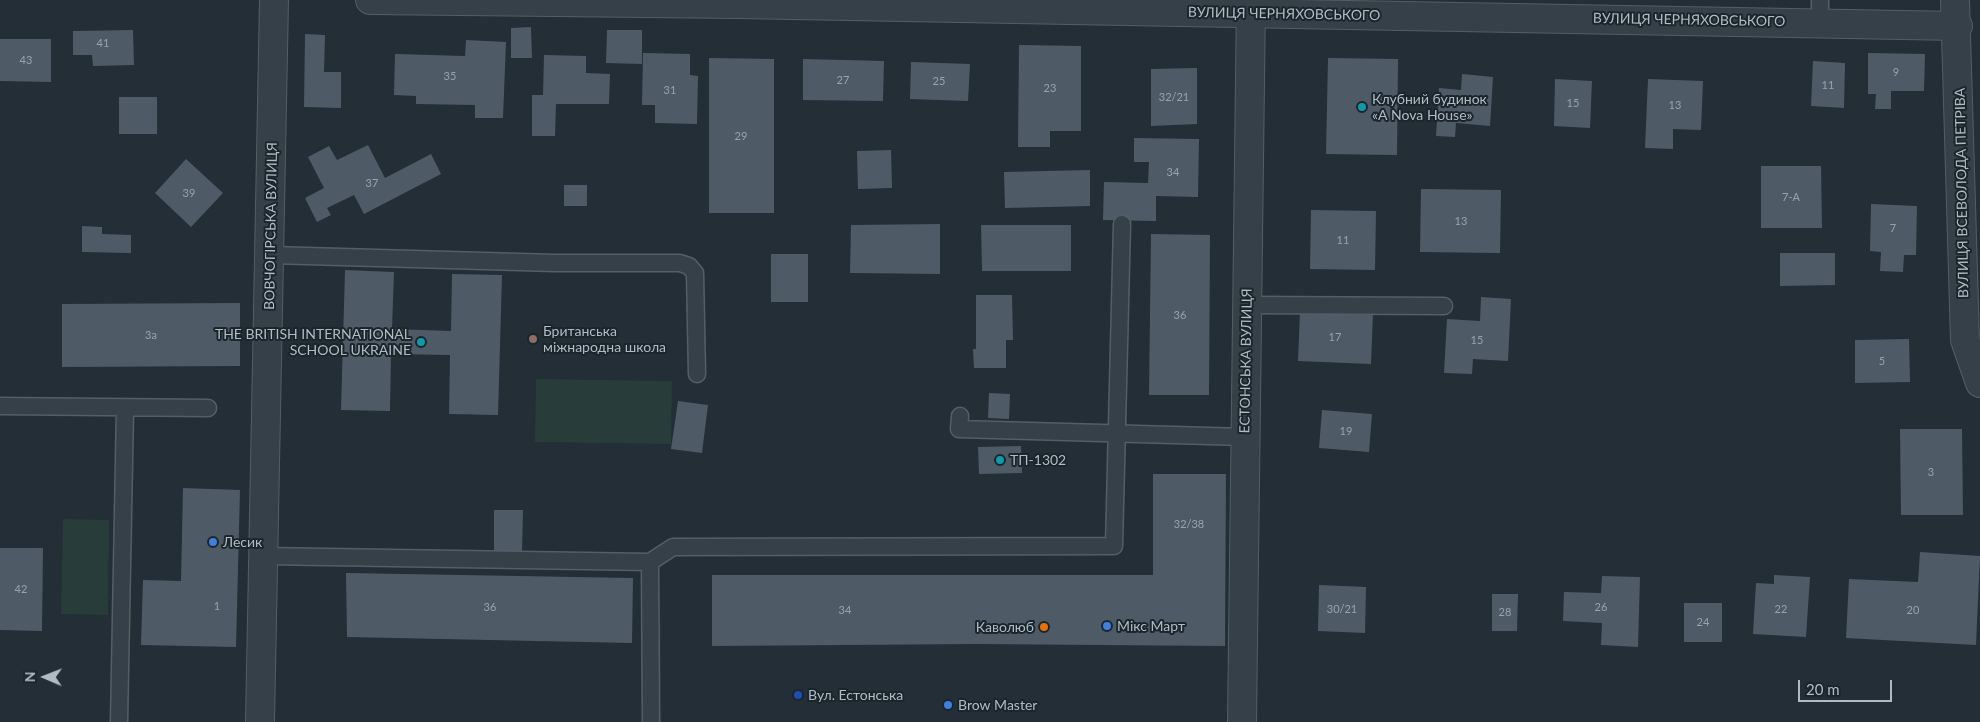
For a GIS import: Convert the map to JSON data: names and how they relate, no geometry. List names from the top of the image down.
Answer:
{
  "streets": {
    "street": [
      "ВУЛИЦЯ ЧЕРНЯХОВСЬКОГО",
      "ВУЛИЦЯ ВСЕВОЛОДА ПЕТРІВА",
      "ВОВЧОГІРСЬКА ВУЛИЦЯ",
      "ЕСТОНСЬКА ВУЛИЦЯ"
    ]
  },
  "crossings": [
    ["ВУЛИЦЯ ЧЕРНЯХОВСЬКОГО", "ВУЛИЦЯ ВСЕВОЛОДА ПЕТРІВА"],
    ["ВУЛИЦЯ ЧЕРНЯХОВСЬКОГО", "ЕСТОНСЬКА ВУЛИЦЯ"]
  ],
  "places": [
    "Клубний будинок «A Nova House»",
    "Британська міжнародна школа",
    "THE BRITISH INTERNATIONAL SCHOOL UKRAINE",
    "ТП-1302",
    "Лесик",
    "Мікс Март",
    "Каволюб",
    "Вул. Естонська",
    "Brow Master"
  ],
  "house_numbers": [
    "41",
    "43",
    "9",
    "35",
    "27",
    "25",
    "11",
    "23",
    "31",
    "32/21",
    "15",
    "13",
    "29",
    "34",
    "37",
    "39",
    "7-А",
    "13",
    "7",
    "11",
    "36",
    "3а",
    "17",
    "15",
    "5",
    "19",
    "3",
    "32/38",
    "42",
    "1",
    "36",
    "26",
    "30/21",
    "22",
    "34",
    "20",
    "28",
    "24"
  ],
  "scale_bar": "20 m",
  "north": "left"
}
